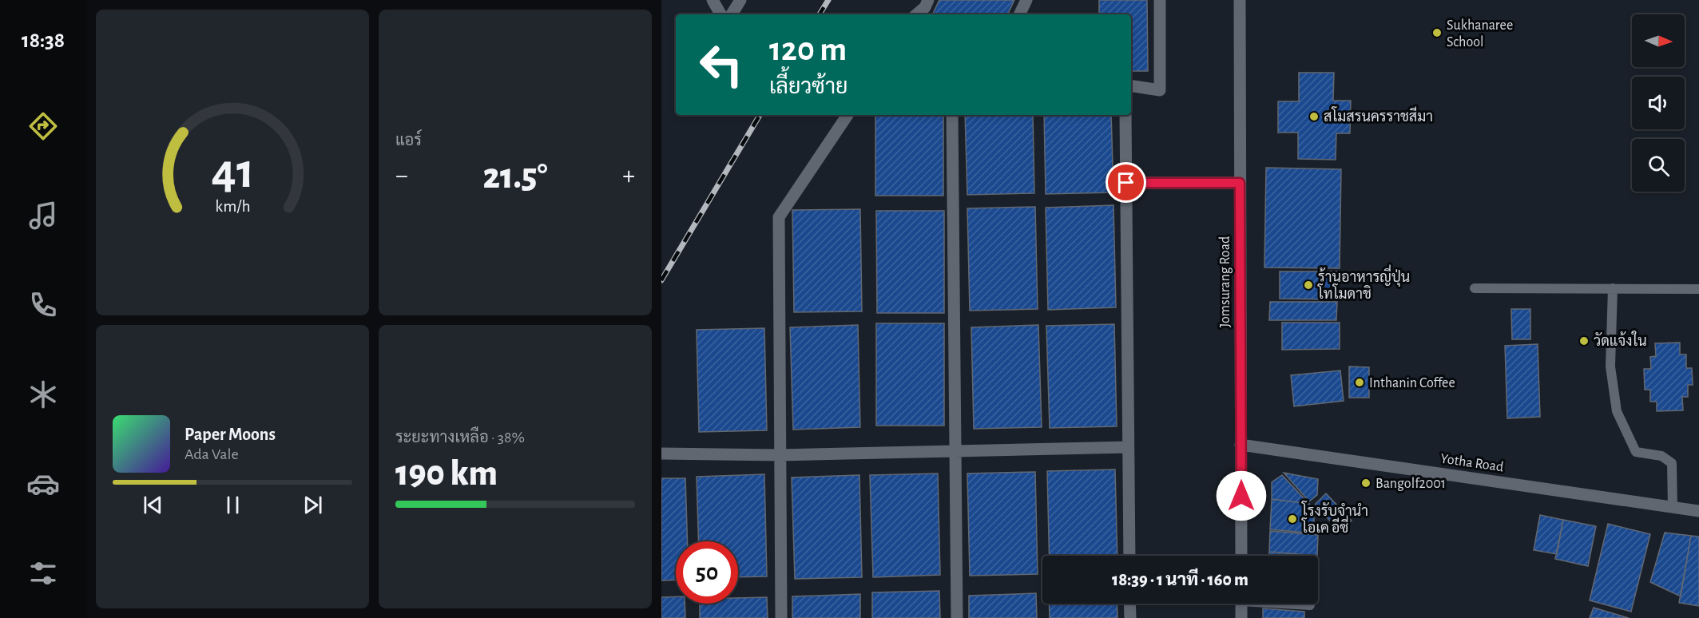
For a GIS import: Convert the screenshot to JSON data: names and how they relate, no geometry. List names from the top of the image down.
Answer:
{
  "streets": {
    "street": ["Jomsurang Road", "Yotha Road"]
  },
  "crossings": [
    ["Jomsurang Road", "Yotha Road"]
  ],
  "places": [
    "Sukhanaree School",
    "สโมสรนครราชสีมา",
    "ร้านอาหารญี่ปุ่น โทโมดาชิ",
    "วัดแจ้งใน",
    "Inthanin Coffee",
    "Bangolf2001",
    "โรงรับจำนำ โอเค อีซี่"
  ],
  "north": "right",
  "page": {
    "tabs": "18:38",
    "tile": [
      "แอร์",
      ["ระยะทางเหลือ · 38%", "190 km"]
    ],
    "turn": ["120 m", "เลี้ยวซ้าย"],
    "heat": ["−", "21.5°", "+"],
    "song": ["Paper Moons", "Ada Vale"],
    "limit": "50",
    "trip": "18:39 · 1 นาที · 160 m",
    "gauge": ["41", "km/h"]
  }
}
